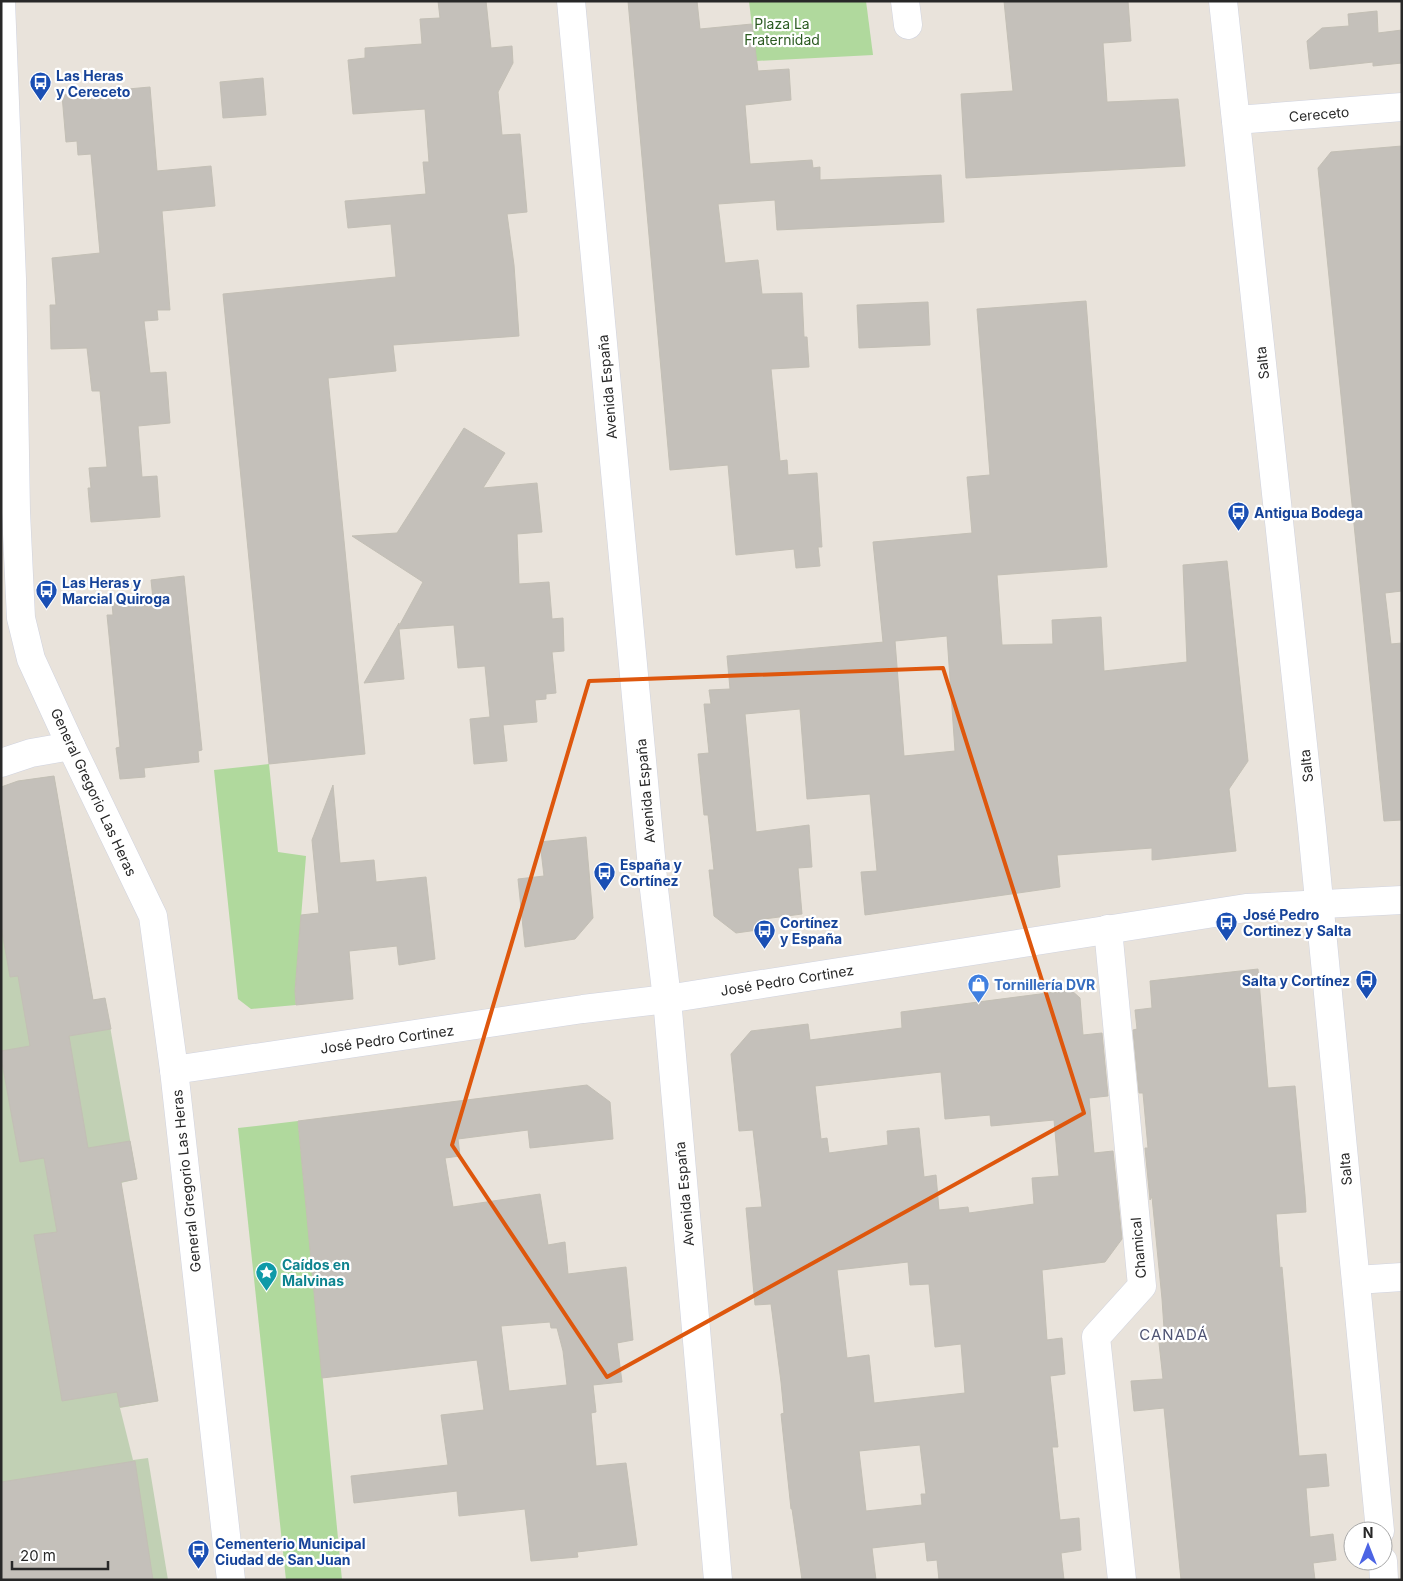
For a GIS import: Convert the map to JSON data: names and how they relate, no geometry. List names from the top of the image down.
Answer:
{
  "streets": {
    "street": [
      "Cereceto",
      "Salta",
      "Avenida España",
      "General Gregorio Las Heras",
      "José Pedro Cortinez",
      "Chamical"
    ]
  },
  "crossings": [
    ["Cereceto", "Salta"],
    ["Salta", "José Pedro Cortinez"],
    ["Avenida España", "José Pedro Cortinez"],
    ["General Gregorio Las Heras", "José Pedro Cortinez"],
    ["José Pedro Cortinez", "Chamical"]
  ],
  "districts": ["CANADÁ"],
  "parks": ["Plaza La Fraternidad"],
  "places": {
    "bus stop": [
      "Las Heras y Cereceto",
      "Antigua Bodega",
      "Las Heras y Marcial Quiroga",
      "España y Cortínez",
      "José Pedro Cortinez y Salta",
      "Cortínez y España",
      "Salta y Cortínez",
      "Cementerio Municipal Ciudad de San Juan"
    ],
    "shop": ["Tornillería DVR"],
    "place": ["Caídos en Malvinas"]
  },
  "scale_bar": "20 m",
  "north": "top"
}
